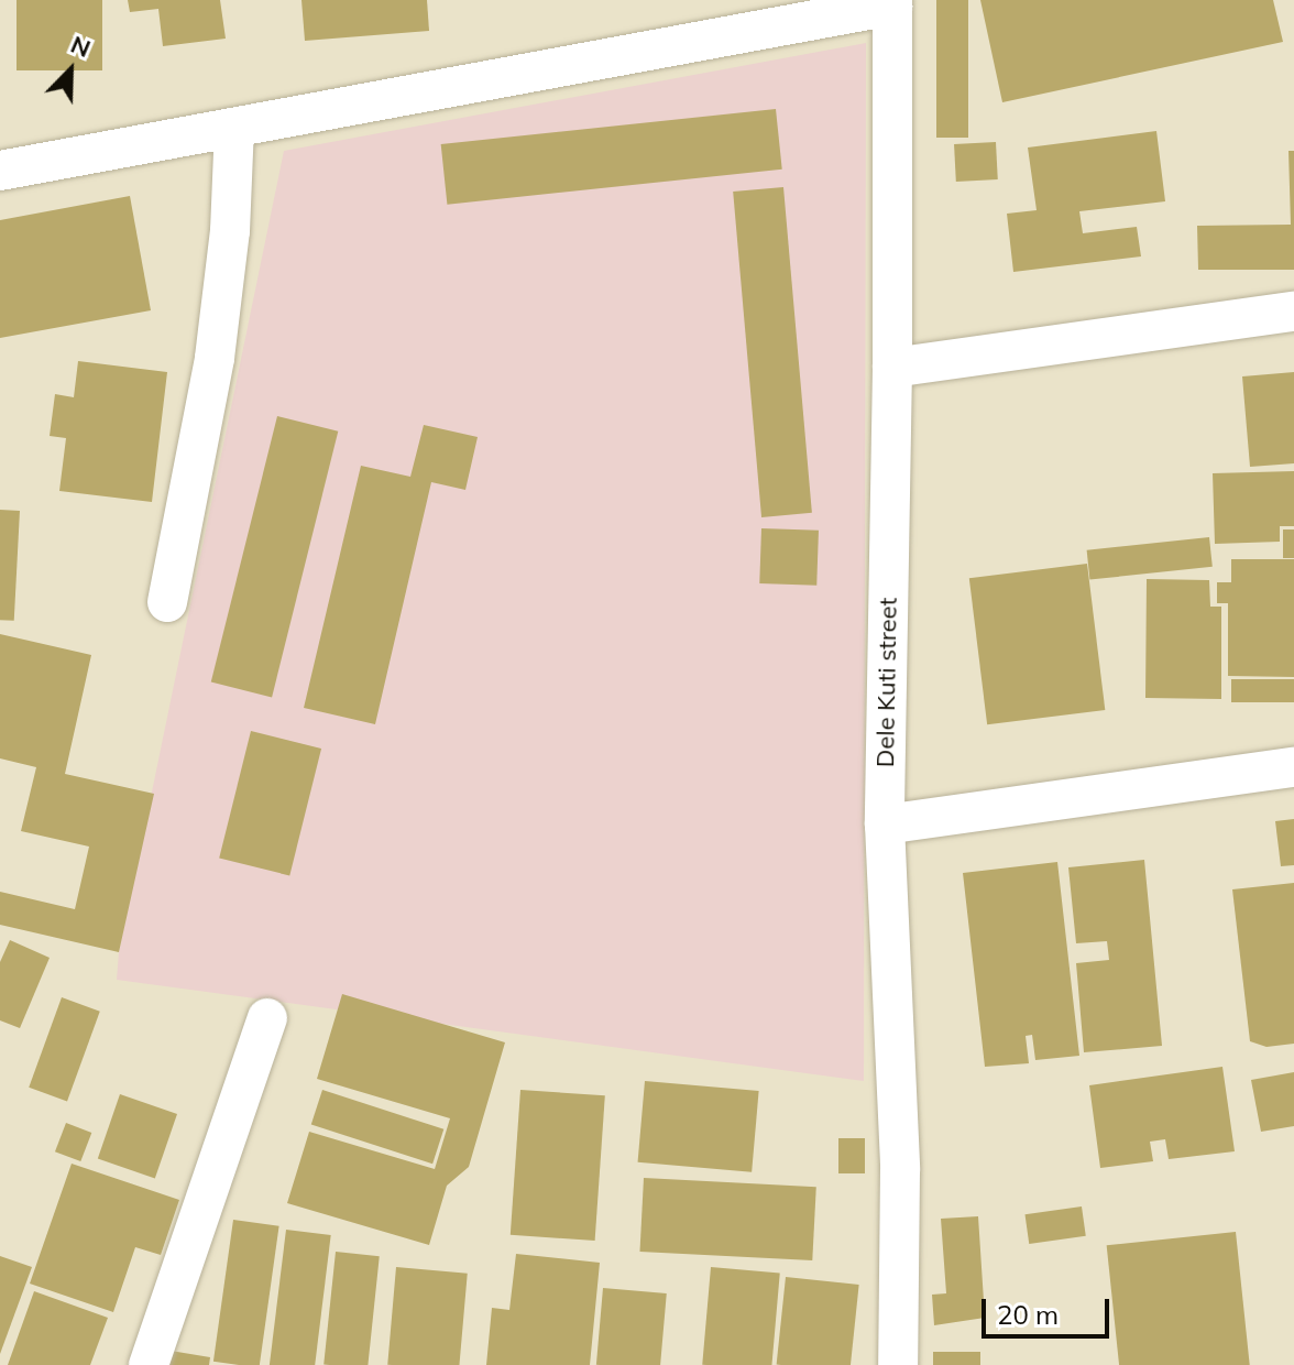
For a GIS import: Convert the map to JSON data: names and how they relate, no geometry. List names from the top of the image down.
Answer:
{
  "streets": {
    "street": ["Dele Kuti street"]
  },
  "scale_bar": "20 m",
  "north": "top right"
}
